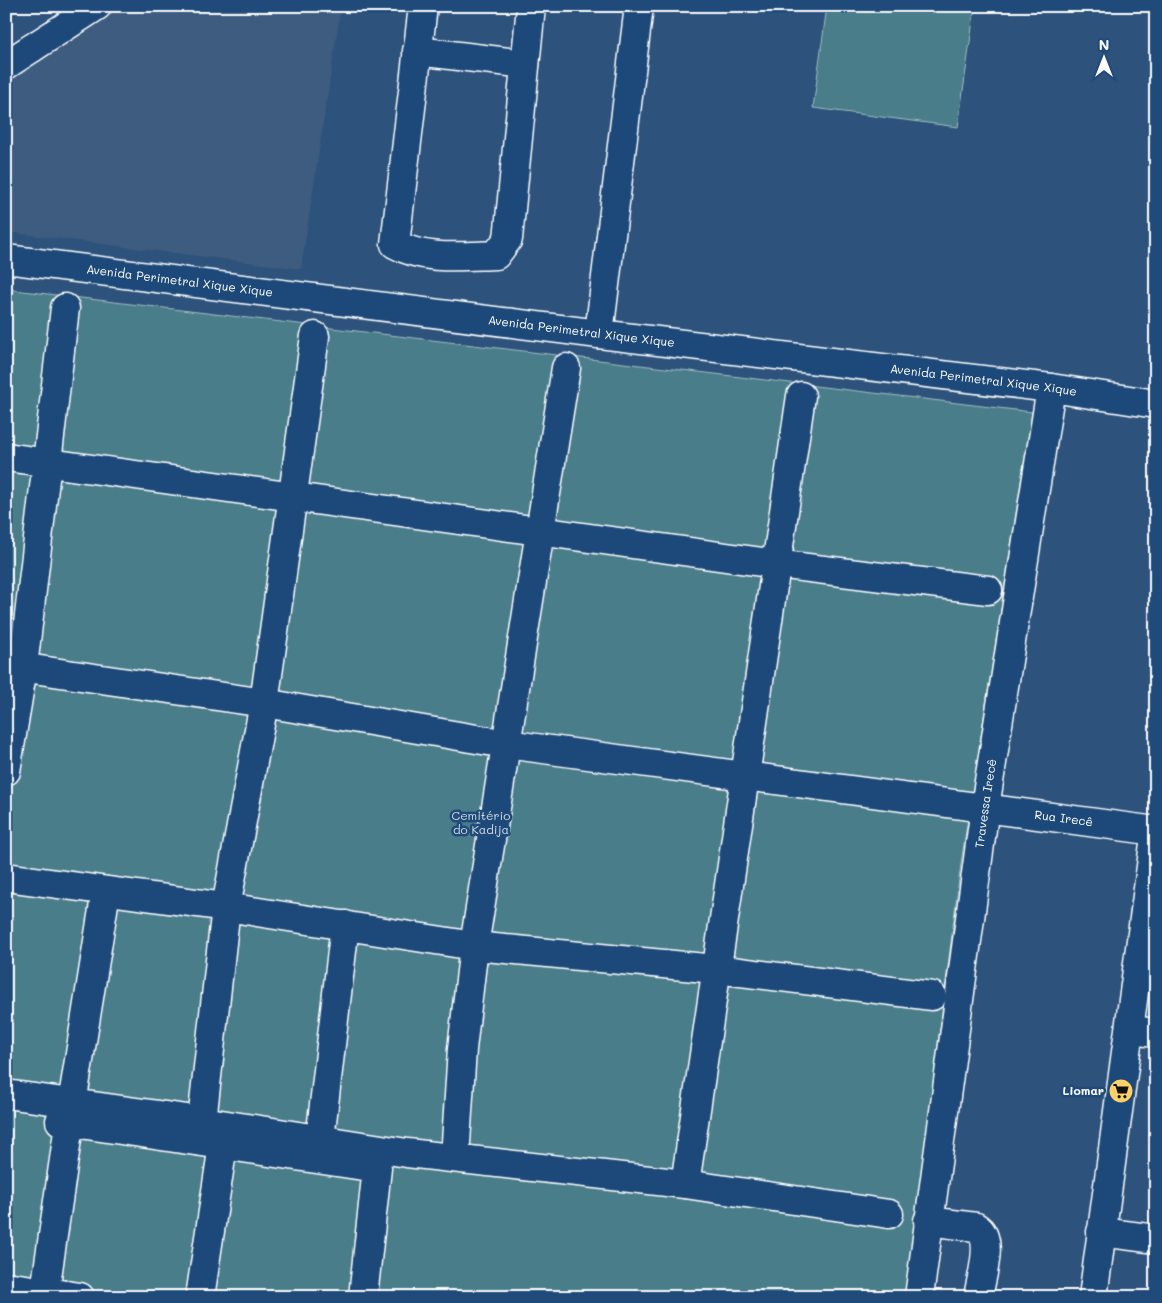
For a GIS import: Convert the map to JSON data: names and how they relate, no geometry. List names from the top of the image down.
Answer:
{
  "streets": {
    "street": ["Avenida Perimetral Xique Xique", "Travessa Irecê", "Rua Irecê"]
  },
  "crossings": [
    ["Avenida Perimetral Xique Xique", "Travessa Irecê"],
    ["Travessa Irecê", "Rua Irecê"]
  ],
  "parks": ["Cemitério do Kadija"],
  "places": {
    "supermarket": ["Liomar"]
  },
  "north": "top"
}
